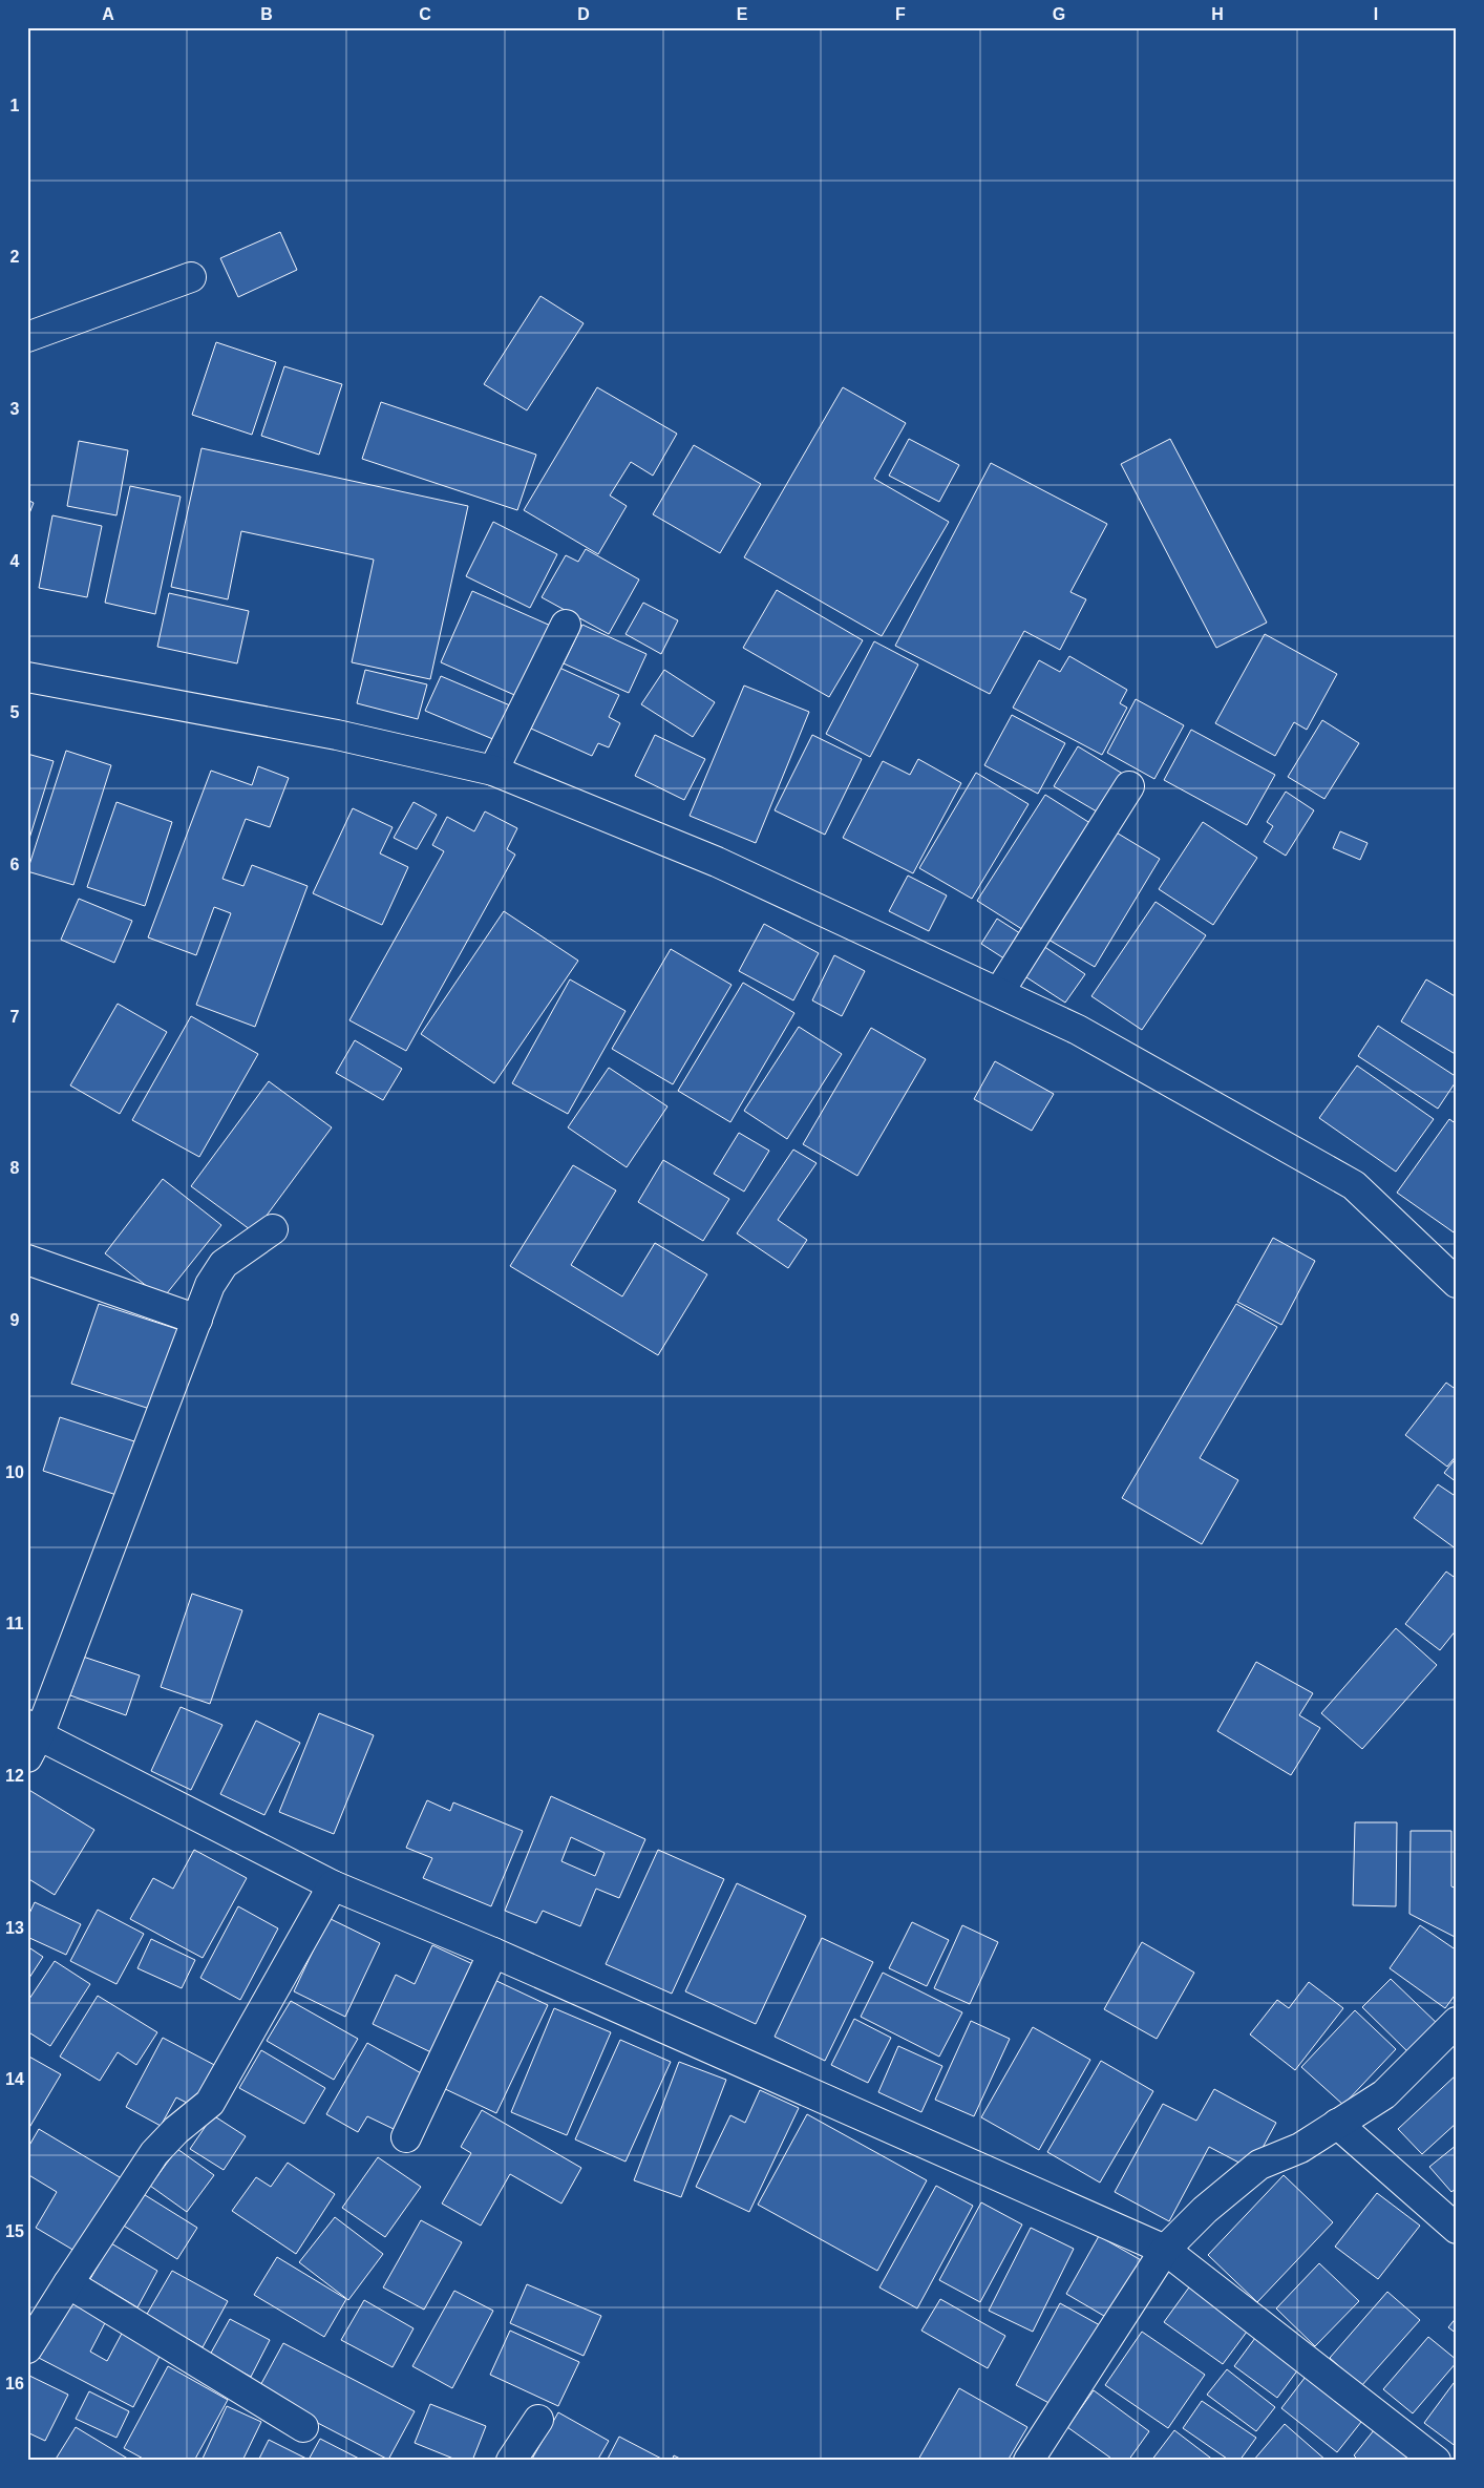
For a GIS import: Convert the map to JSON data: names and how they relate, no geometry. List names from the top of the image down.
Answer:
{
  "grid": {
    "columns": [
      "A",
      "B",
      "C",
      "D",
      "E",
      "F",
      "G",
      "H",
      "I"
    ],
    "rows": [
      "1",
      "2",
      "3",
      "4",
      "5",
      "6",
      "7",
      "8",
      "9",
      "10",
      "11",
      "12",
      "13",
      "14",
      "15",
      "16"
    ]
  }
}
